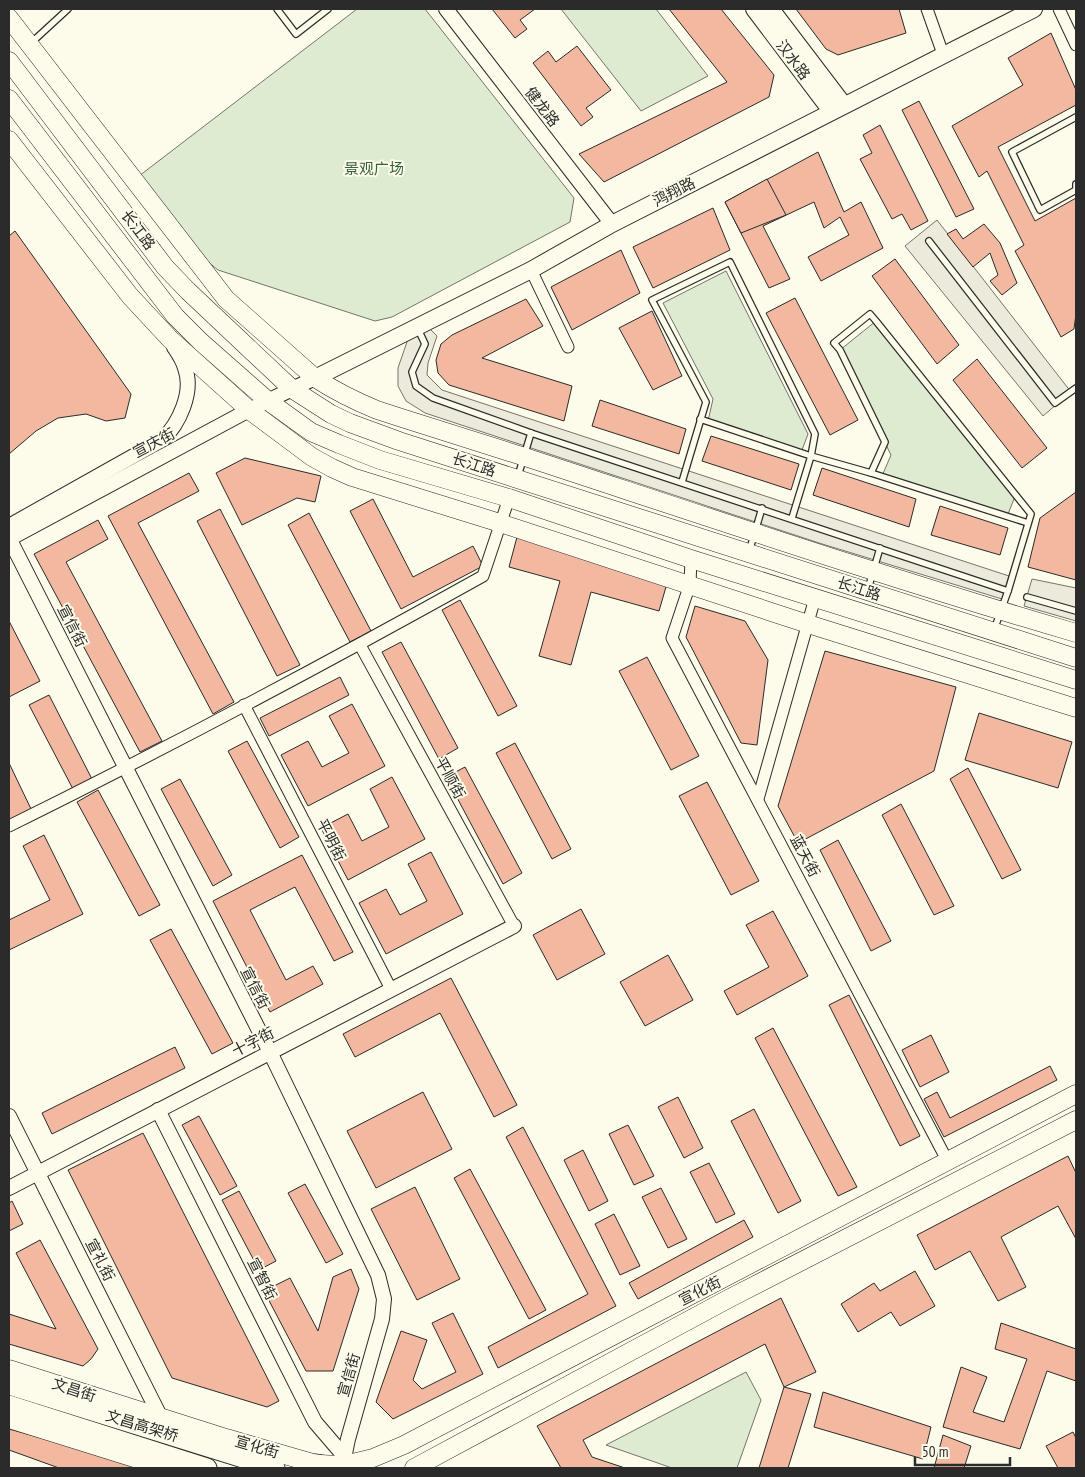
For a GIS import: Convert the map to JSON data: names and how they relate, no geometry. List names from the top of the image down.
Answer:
{
  "streets": {
    "highway": ["文昌高架桥"],
    "main road": [
      "汉水路",
      "鸿翔路",
      "长江路",
      "宣化街",
      "文昌街"
    ],
    "street": [
      "健龙路",
      "宣庆街",
      "宣信街",
      "平顺街",
      "平明街",
      "蓝天街",
      "十字街",
      "宣礼街",
      "宣智街"
    ]
  },
  "crossings": [
    ["汉水路", "鸿翔路"],
    ["健龙路", "鸿翔路"],
    ["鸿翔路", "宣庆街"],
    ["长江路", "宣庆街"],
    ["长江路", "蓝天街"],
    ["宣庆街", "宣信街"],
    ["宣信街", "十字街"],
    ["宣信街", "宣智街"],
    ["宣信街", "宣化街"],
    ["平顺街", "十字街"],
    ["平明街", "十字街"],
    ["蓝天街", "宣化街"],
    ["十字街", "宣礼街"],
    ["十字街", "宣智街"],
    ["宣礼街", "文昌街"],
    ["宣智街", "宣化街"],
    ["宣化街", "文昌街"]
  ],
  "parks": ["景观广场"],
  "scale_bar": "50 m"
}
